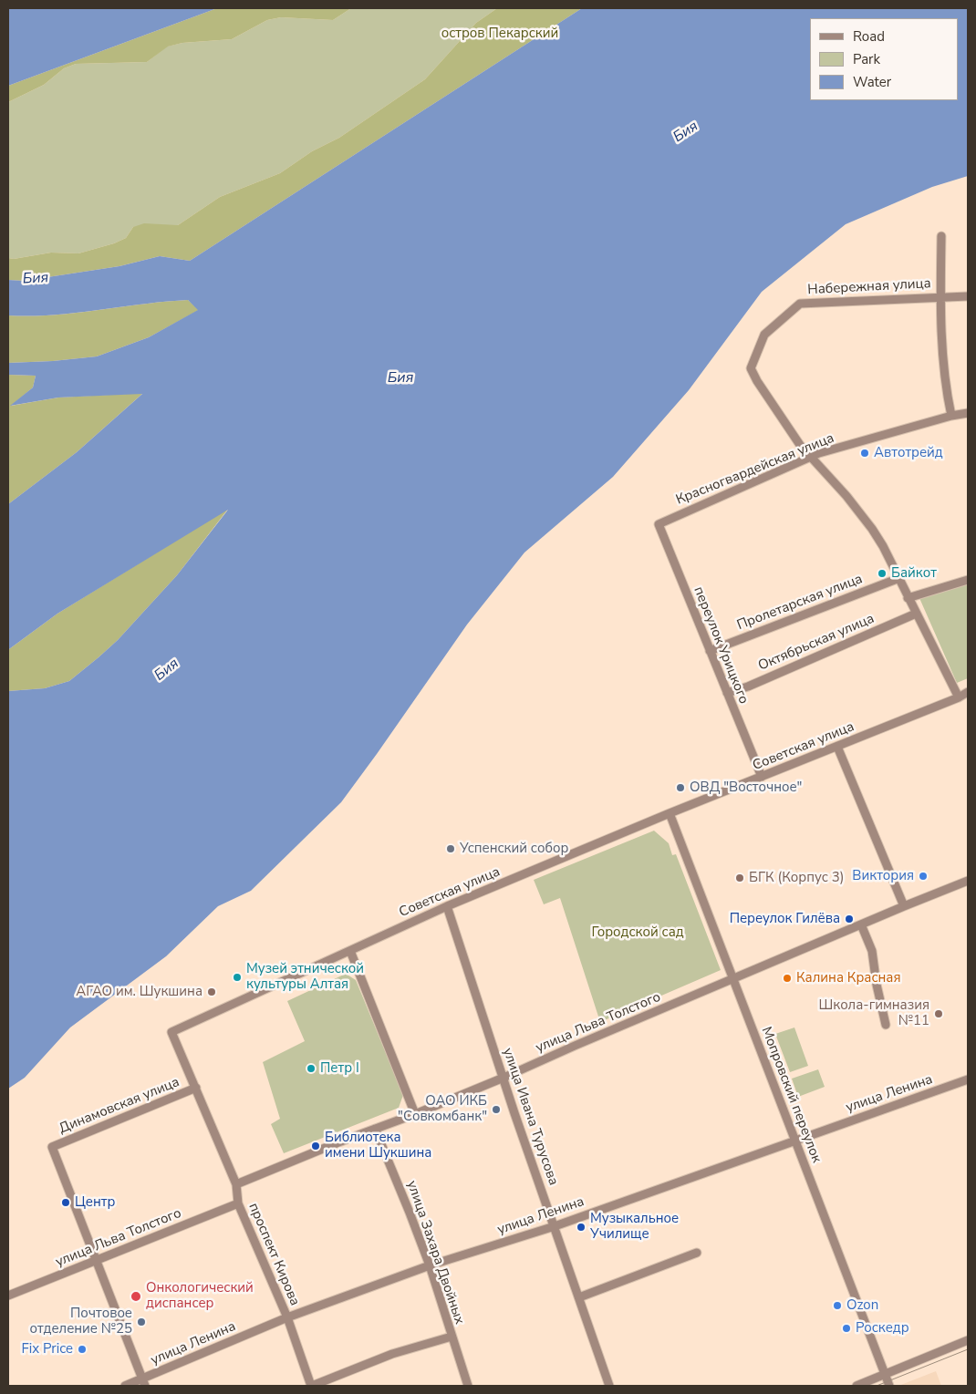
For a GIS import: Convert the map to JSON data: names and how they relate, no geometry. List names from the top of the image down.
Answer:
{
  "streets": {
    "street": [
      "Набережная улица",
      "Красногвардейская улица",
      "Пролетарская улица",
      "Октябрьская улица",
      "переулок Урицкого",
      "Советская улица",
      "улица Льва Толстого",
      "улица Ленина",
      "Мопровский переулок",
      "Динамовская улица",
      "улица Ивана Турусова",
      "улица Захара Двойных",
      "проспект Кирова"
    ]
  },
  "crossings": [
    ["Набережная улица", "Красногвардейская улица"],
    ["Красногвардейская улица", "переулок Урицкого"],
    ["Пролетарская улица", "переулок Урицкого"],
    ["Октябрьская улица", "переулок Урицкого"],
    ["переулок Урицкого", "Советская улица"],
    ["Советская улица", "Мопровский переулок"],
    ["Советская улица", "улица Ивана Турусова"],
    ["Советская улица", "проспект Кирова"],
    ["улица Льва Толстого", "Мопровский переулок"],
    ["улица Льва Толстого", "Динамовская улица"],
    ["улица Льва Толстого", "улица Ивана Турусова"],
    ["улица Льва Толстого", "улица Захара Двойных"],
    ["улица Льва Толстого", "проспект Кирова"],
    ["улица Ленина", "Мопровский переулок"],
    ["улица Ленина", "улица Ивана Турусова"],
    ["улица Ленина", "улица Захара Двойных"],
    ["улица Ленина", "проспект Кирова"],
    ["Динамовская улица", "проспект Кирова"]
  ],
  "water": ["Бия"],
  "parks": ["остров Пекарский", "Городской сад"],
  "places": [
    "Автотрейд",
    "Байкот",
    "ОВД \"Восточное\"",
    "Успенский собор",
    "Виктория",
    "БГК (Корпус 3)",
    "Переулок Гилёва",
    "Музей этнической культуры Алтая",
    "Калина Красная",
    "АГАО им. Шукшина",
    "Школа-гимназия №11",
    "Петр I",
    "ОАО ИКБ \"Совкомбанк\"",
    "Библиотека имени Шукшина",
    "Центр",
    "Музыкальное Училище",
    "Онкологический диспансер",
    "Ozon",
    "Почтовое отделение №25",
    "Роскедр",
    "Fix Price"
  ],
  "legend": ["Road", "Park", "Water"]
}
